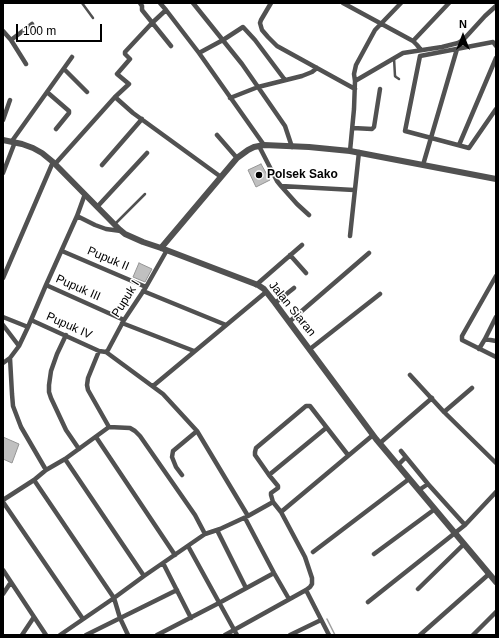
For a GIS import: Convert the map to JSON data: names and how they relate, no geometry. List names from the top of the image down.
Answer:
{
  "streets": {
    "street": [
      "Pupuk II",
      "Pupuk III",
      "Pupuk I",
      "Jalan Siaran",
      "Pupuk IV"
    ]
  },
  "crossings": [
    ["Pupuk II", "Pupuk I"],
    ["Pupuk III", "Pupuk I"],
    ["Pupuk I", "Jalan Siaran"]
  ],
  "places": ["Polsek Sako"],
  "scale_bar": "100 m",
  "north": "top"
}
